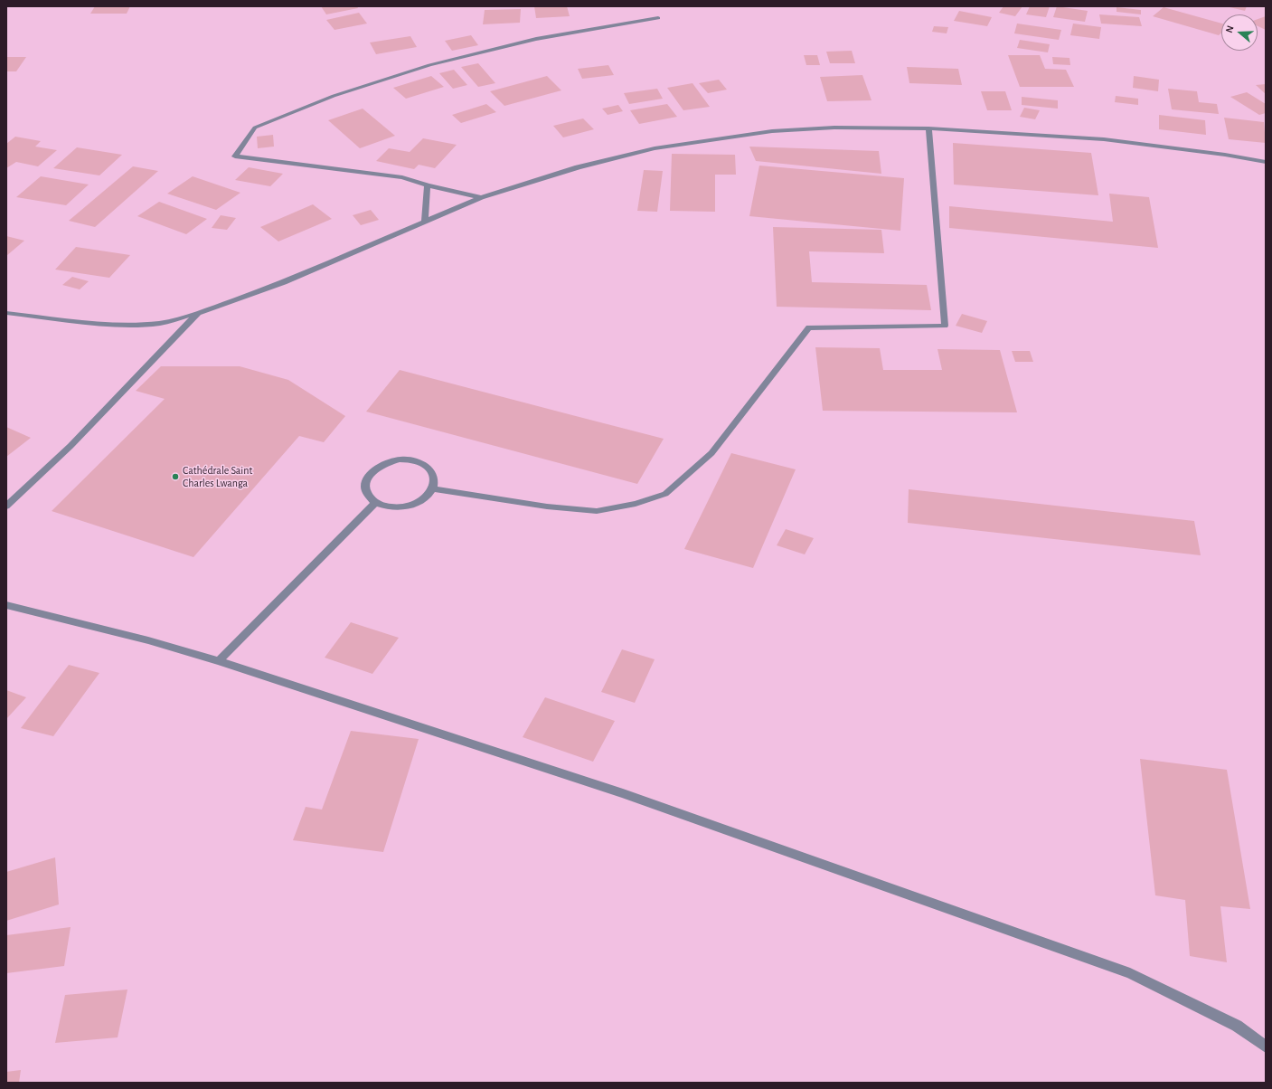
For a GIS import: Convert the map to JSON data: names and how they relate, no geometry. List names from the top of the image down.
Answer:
{
  "places": ["Cathédrale Saint Charles Lwanga"],
  "north": "left"
}
